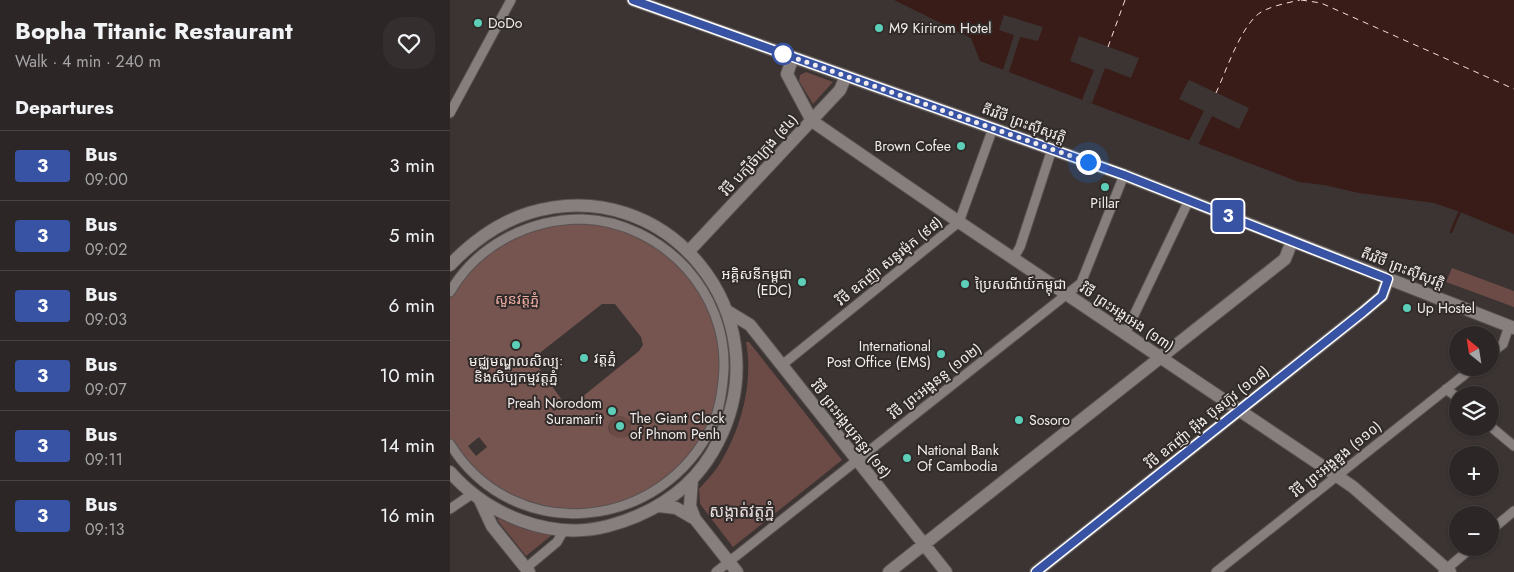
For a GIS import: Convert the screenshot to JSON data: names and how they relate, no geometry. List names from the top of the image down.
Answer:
{
  "streets": {
    "street": [
      "តីរវិថី ព្រះស៊ីសុវត្តិ",
      "វិថី បក្សីចំាក្រុង (៩៤)",
      "វិថី ឧកញ៉ា សន្ធរម៉ុក (៩៨)",
      "វិថី ព្រះអង្គអេង (១៣)",
      "វិថី ព្រះអង្គនន្ទ (១០២)",
      "វិថី ឧកញ៉ា អ៊ីង ប៊ុនហ៊ូវ (១០៨)",
      "វិថី ព្រះអង្គយុគន្ធរ (១៩)",
      "វិថី ព្រះអង្គឌួង (១១០)"
    ]
  },
  "crossings": [
    ["តីរវិថី ព្រះស៊ីសុវត្តិ", "វិថី បក្សីចំាក្រុង (៩៤)"],
    ["តីរវិថី ព្រះស៊ីសុវត្តិ", "វិថី ឧកញ៉ា សន្ធរម៉ុក (៩៨)"],
    ["តីរវិថី ព្រះស៊ីសុវត្តិ", "វិថី ព្រះអង្គអេង (១៣)"],
    ["តីរវិថី ព្រះស៊ីសុវត្តិ", "វិថី ព្រះអង្គនន្ទ (១០២)"],
    ["តីរវិថី ព្រះស៊ីសុវត្តិ", "វិថី ឧកញ៉ា អ៊ីង ប៊ុនហ៊ូវ (១០៨)"],
    ["វិថី បក្សីចំាក្រុង (៩៤)", "វិថី ព្រះអង្គអេង (១៣)"],
    ["វិថី ឧកញ៉ា សន្ធរម៉ុក (៩៨)", "វិថី ព្រះអង្គអេង (១៣)"],
    ["វិថី ឧកញ៉ា សន្ធរម៉ុក (៩៨)", "វិថី ព្រះអង្គយុគន្ធរ (១៩)"],
    ["វិថី ព្រះអង្គអេង (១៣)", "វិថី ព្រះអង្គនន្ទ (១០២)"],
    ["វិថី ព្រះអង្គអេង (១៣)", "វិថី ឧកញ៉ា អ៊ីង ប៊ុនហ៊ូវ (១០៨)"],
    ["វិថី ព្រះអង្គអេង (១៣)", "វិថី ព្រះអង្គឌួង (១១០)"],
    ["វិថី ព្រះអង្គនន្ទ (១០២)", "វិថី ព្រះអង្គយុគន្ធរ (១៩)"]
  ],
  "districts": ["សង្កាត់វត្តភ្នំ"],
  "parks": ["សួនវត្ដភ្នំ"],
  "places": [
    "DoDo",
    "M9 Kirirom Hotel",
    "Brown Cofee",
    "Pillar",
    "អគ្គិសនីកម្ពុជា (EDC)",
    "ប្រៃសណីយ៍កម្ពុជា",
    "Up Hostel",
    "មជ្ឈមណ្ឌលសិល្បៈ និងសិប្បកម្មវត្តភ្នំ",
    "International Post Office (EMS)",
    "វត្ដភ្នំ",
    "Preah Norodom Suramarit",
    "Sosoro",
    "The Giant Clock of Phnom Penh",
    "National Bank Of Cambodia"
  ],
  "lines": ["bus line 3"],
  "north": "top left",
  "page": {
    "heading": [
      ["Bopha Titanic Restaurant", "Walk · 4 min · 240 m"],
      "Departures"
    ],
    "on_map": "3",
    "list": [
      {
        "mark": "3",
        "name": "Bus",
        "note": "09:00",
        "value": "3 min"
      },
      {
        "mark": "3",
        "name": "Bus",
        "note": "09:02",
        "value": "5 min"
      },
      {
        "mark": "3",
        "name": "Bus",
        "note": "09:03",
        "value": "6 min"
      },
      {
        "mark": "3",
        "name": "Bus",
        "note": "09:07",
        "value": "10 min"
      },
      {
        "mark": "3",
        "name": "Bus",
        "note": "09:11",
        "value": "14 min"
      },
      {
        "mark": "3",
        "name": "Bus",
        "note": "09:13",
        "value": "16 min"
      }
    ],
    "map_buttons": ["+", "−"]
  }
}
